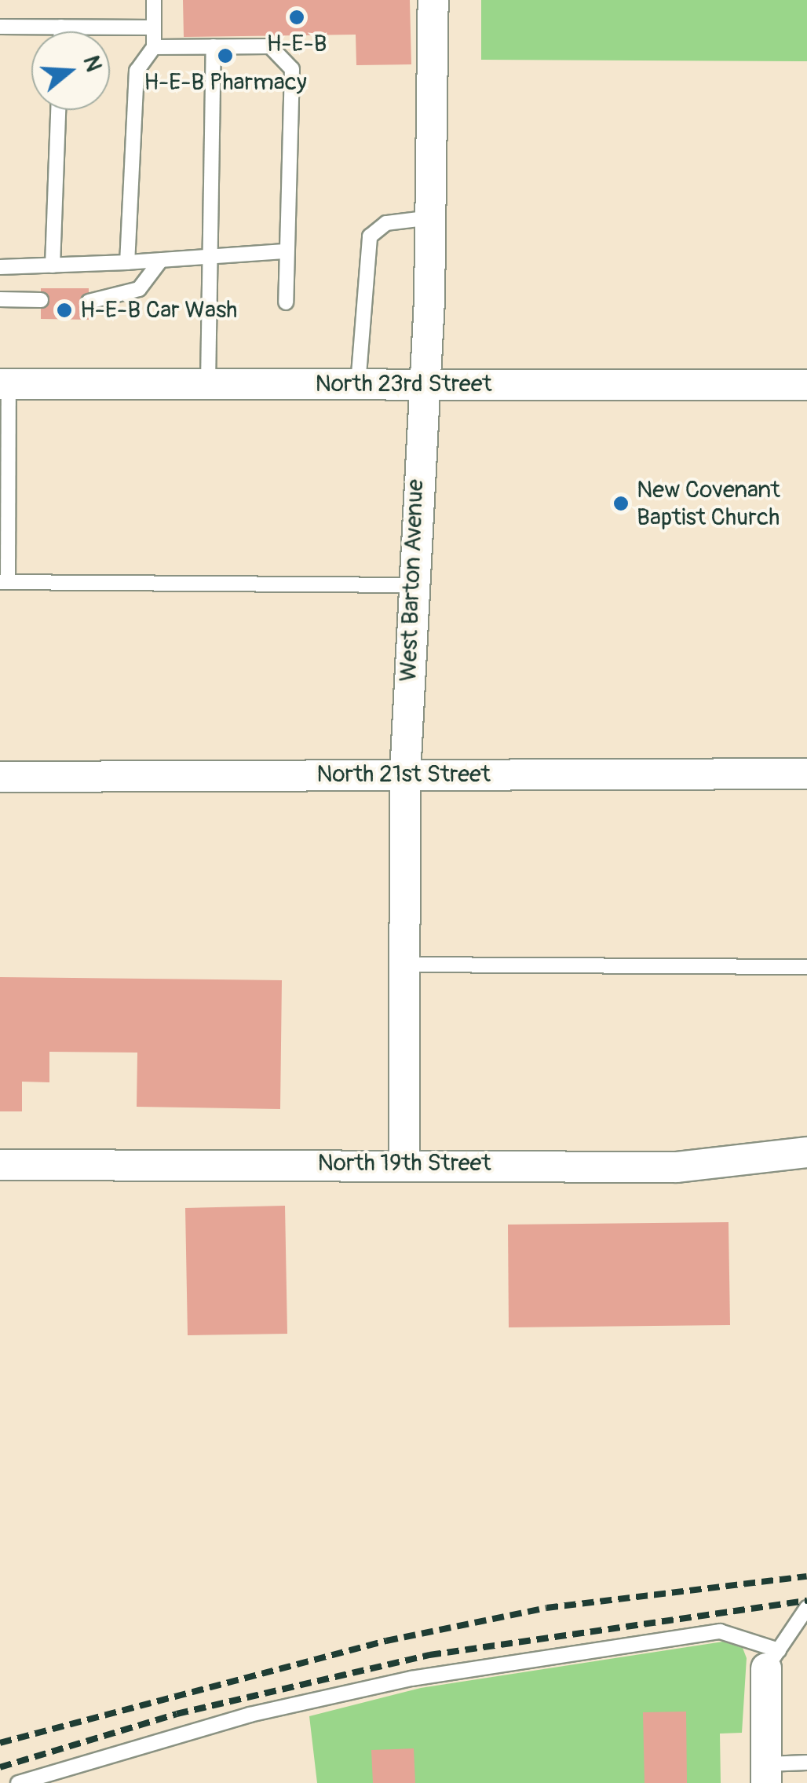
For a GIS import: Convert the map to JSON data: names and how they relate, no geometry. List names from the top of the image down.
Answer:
{
  "streets": {
    "street": [
      "North 23rd Street",
      "West Barton Avenue",
      "North 21st Street",
      "North 19th Street"
    ]
  },
  "crossings": [
    ["North 23rd Street", "West Barton Avenue"],
    ["West Barton Avenue", "North 21st Street"],
    ["West Barton Avenue", "North 19th Street"]
  ],
  "places": [
    "H-E-B",
    "H-E-B Pharmacy",
    "H-E-B Car Wash",
    "New Covenant Baptist Church"
  ],
  "north": "right"
}
